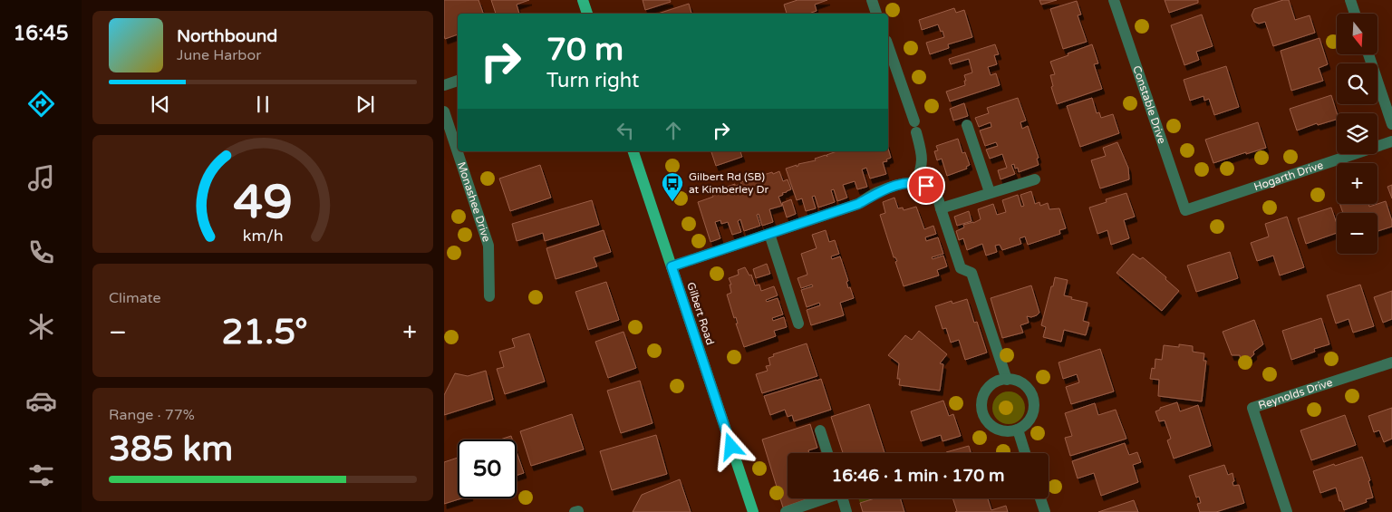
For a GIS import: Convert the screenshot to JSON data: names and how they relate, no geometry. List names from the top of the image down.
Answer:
{
  "streets": {
    "main road": ["Gilbert Road"],
    "street": [
      "Constable Drive",
      "Hogarth Drive",
      "Monashee Drive",
      "Reynolds Drive"
    ]
  },
  "crossings": [
    ["Constable Drive", "Hogarth Drive"]
  ],
  "places": {
    "bus stop": ["Gilbert Rd (SB) at Kimberley Dr"]
  },
  "north": "bottom",
  "page": {
    "tabs": "16:45",
    "map_buttons": ["+", "−"],
    "turn": ["70 m", "Turn right"],
    "song": ["Northbound", "June Harbor"],
    "tile": [
      "Climate",
      ["Range · 77%", "385 km"]
    ],
    "heat": ["−", "21.5°", "+"],
    "limit": "50",
    "trip": "16:46 · 1 min · 170 m",
    "gauge": ["49", "km/h"]
  }
}
